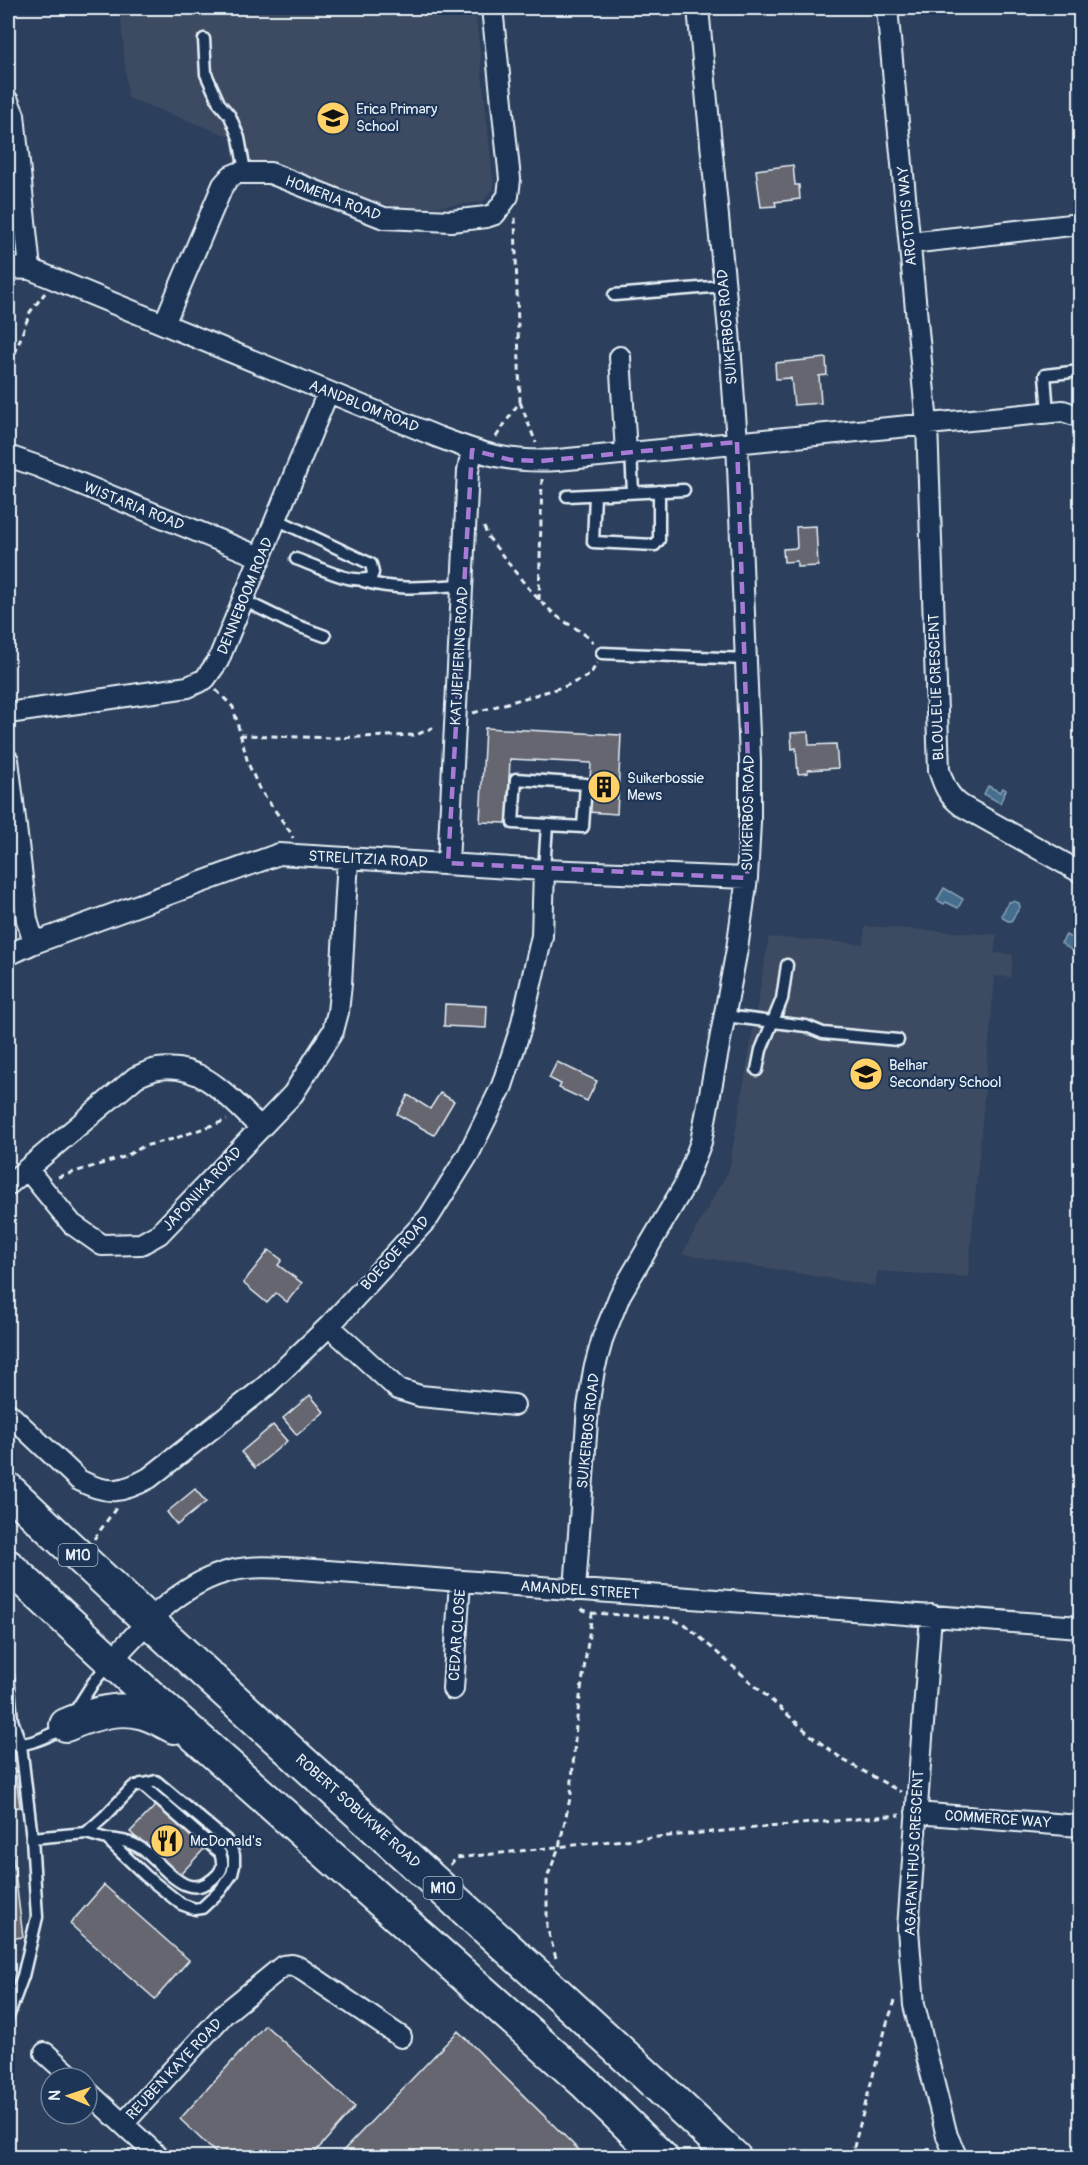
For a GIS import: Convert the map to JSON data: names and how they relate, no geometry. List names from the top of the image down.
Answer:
{
  "streets": {
    "main road": ["M10", "ROBERT SOBUKWE ROAD"],
    "street": [
      "HOMERIA ROAD",
      "ARCTOTIS WAY",
      "SUIKERBOS ROAD",
      "AANDBLOM ROAD",
      "WISTARIA ROAD",
      "DENNEBOOM ROAD",
      "KATJIEPIERING ROAD",
      "BLOULELIE CRESCENT",
      "STRELITZIA ROAD",
      "JAPONIKA ROAD",
      "BOEGOE ROAD",
      "AMANDEL STREET",
      "CEDAR CLOSE",
      "COMMERCE WAY",
      "AGAPANTHUS CRESCENT",
      "REUBEN KAYE ROAD"
    ]
  },
  "crossings": [
    ["ARCTOTIS WAY", "BLOULELIE CRESCENT"],
    ["SUIKERBOS ROAD", "AANDBLOM ROAD"],
    ["SUIKERBOS ROAD", "STRELITZIA ROAD"],
    ["SUIKERBOS ROAD", "AMANDEL STREET"],
    ["AANDBLOM ROAD", "DENNEBOOM ROAD"],
    ["AANDBLOM ROAD", "KATJIEPIERING ROAD"],
    ["WISTARIA ROAD", "DENNEBOOM ROAD"],
    ["KATJIEPIERING ROAD", "STRELITZIA ROAD"],
    ["STRELITZIA ROAD", "JAPONIKA ROAD"],
    ["STRELITZIA ROAD", "BOEGOE ROAD"],
    ["AMANDEL STREET", "CEDAR CLOSE"],
    ["AMANDEL STREET", "ROBERT SOBUKWE ROAD"],
    ["AMANDEL STREET", "AGAPANTHUS CRESCENT"],
    ["COMMERCE WAY", "AGAPANTHUS CRESCENT"]
  ],
  "places": {
    "school or university": ["Erica Primary School", "Belhar Secondary School"],
    "building": ["Suikerbossie Mews"],
    "restaurant": ["McDonald's"]
  },
  "north": "left"
}
